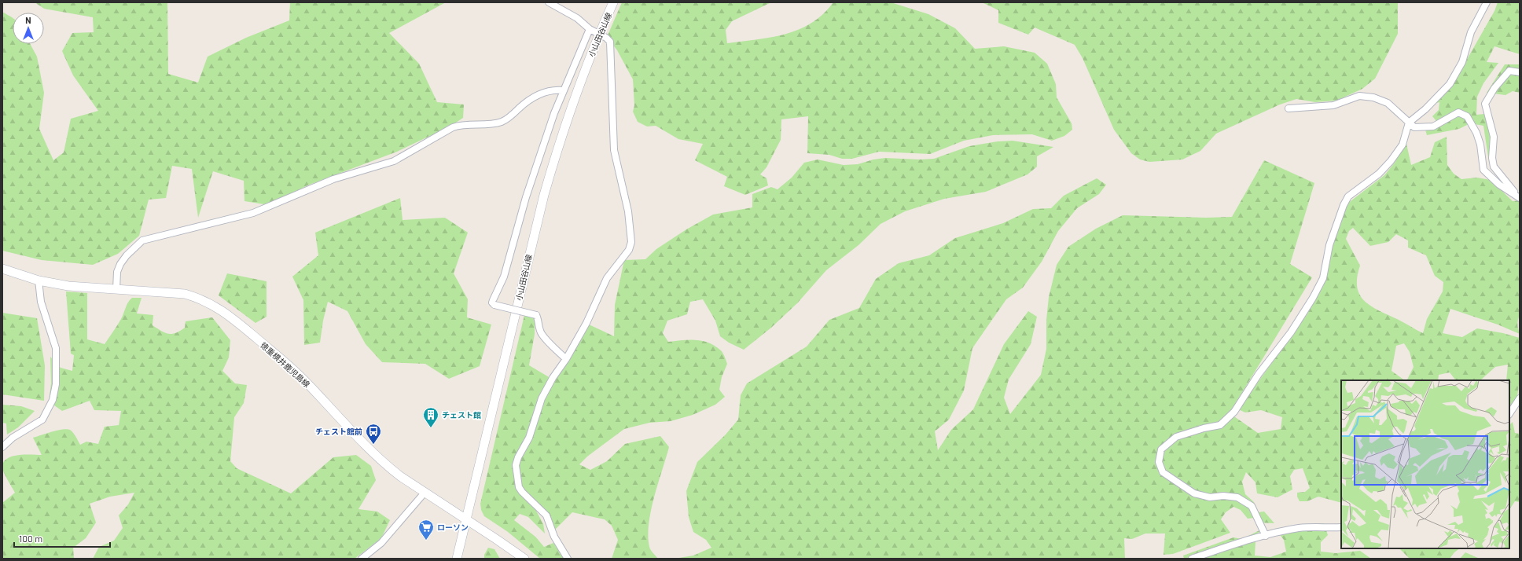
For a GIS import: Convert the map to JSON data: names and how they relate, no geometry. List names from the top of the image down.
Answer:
{
  "streets": {
    "main road": ["小山田谷山線", "徳重横井鹿児島線"]
  },
  "crossings": [
    ["小山田谷山線", "徳重横井鹿児島線"]
  ],
  "places": {
    "building": ["チェスト館"],
    "bus stop": ["チェスト館前"],
    "supermarket": ["ローソン"]
  },
  "scale_bar": "100 m",
  "north": "top"
}
